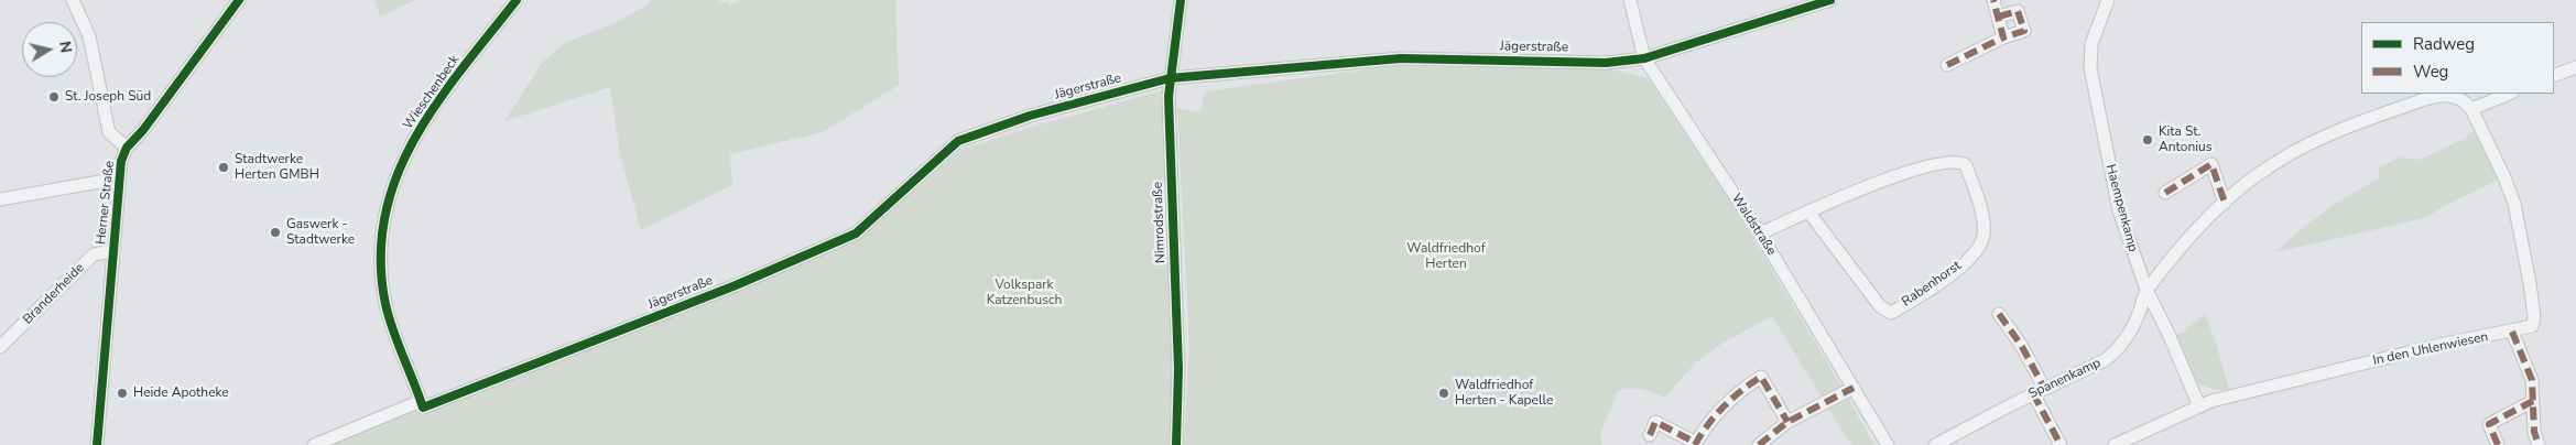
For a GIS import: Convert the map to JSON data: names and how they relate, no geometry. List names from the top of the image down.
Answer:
{
  "streets": {
    "street": [
      "Jägerstraße",
      "Wieschenbeck",
      "Herner Straße",
      "Haempenkamp",
      "Nimrodstraße",
      "Waldstraße",
      "Rabenhorst",
      "Branderheide",
      "In den Uhlenwiesen",
      "Spanenkamp"
    ]
  },
  "crossings": [
    ["Jägerstraße", "Wieschenbeck"],
    ["Jägerstraße", "Nimrodstraße"],
    ["Jägerstraße", "Waldstraße"],
    ["Herner Straße", "Branderheide"],
    ["Haempenkamp", "In den Uhlenwiesen"],
    ["Haempenkamp", "Spanenkamp"],
    ["Waldstraße", "Rabenhorst"],
    ["In den Uhlenwiesen", "Spanenkamp"]
  ],
  "parks": ["Waldfriedhof Herten", "Volkspark Katzenbusch"],
  "places": [
    "St. Joseph Süd",
    "Kita St. Antonius",
    "Stadtwerke Herten GMBH",
    "Gaswerk - Stadtwerke",
    "Heide Apotheke",
    "Waldfriedhof Herten - Kapelle"
  ],
  "legend": ["Radweg", "Weg"],
  "north": "right"
}
